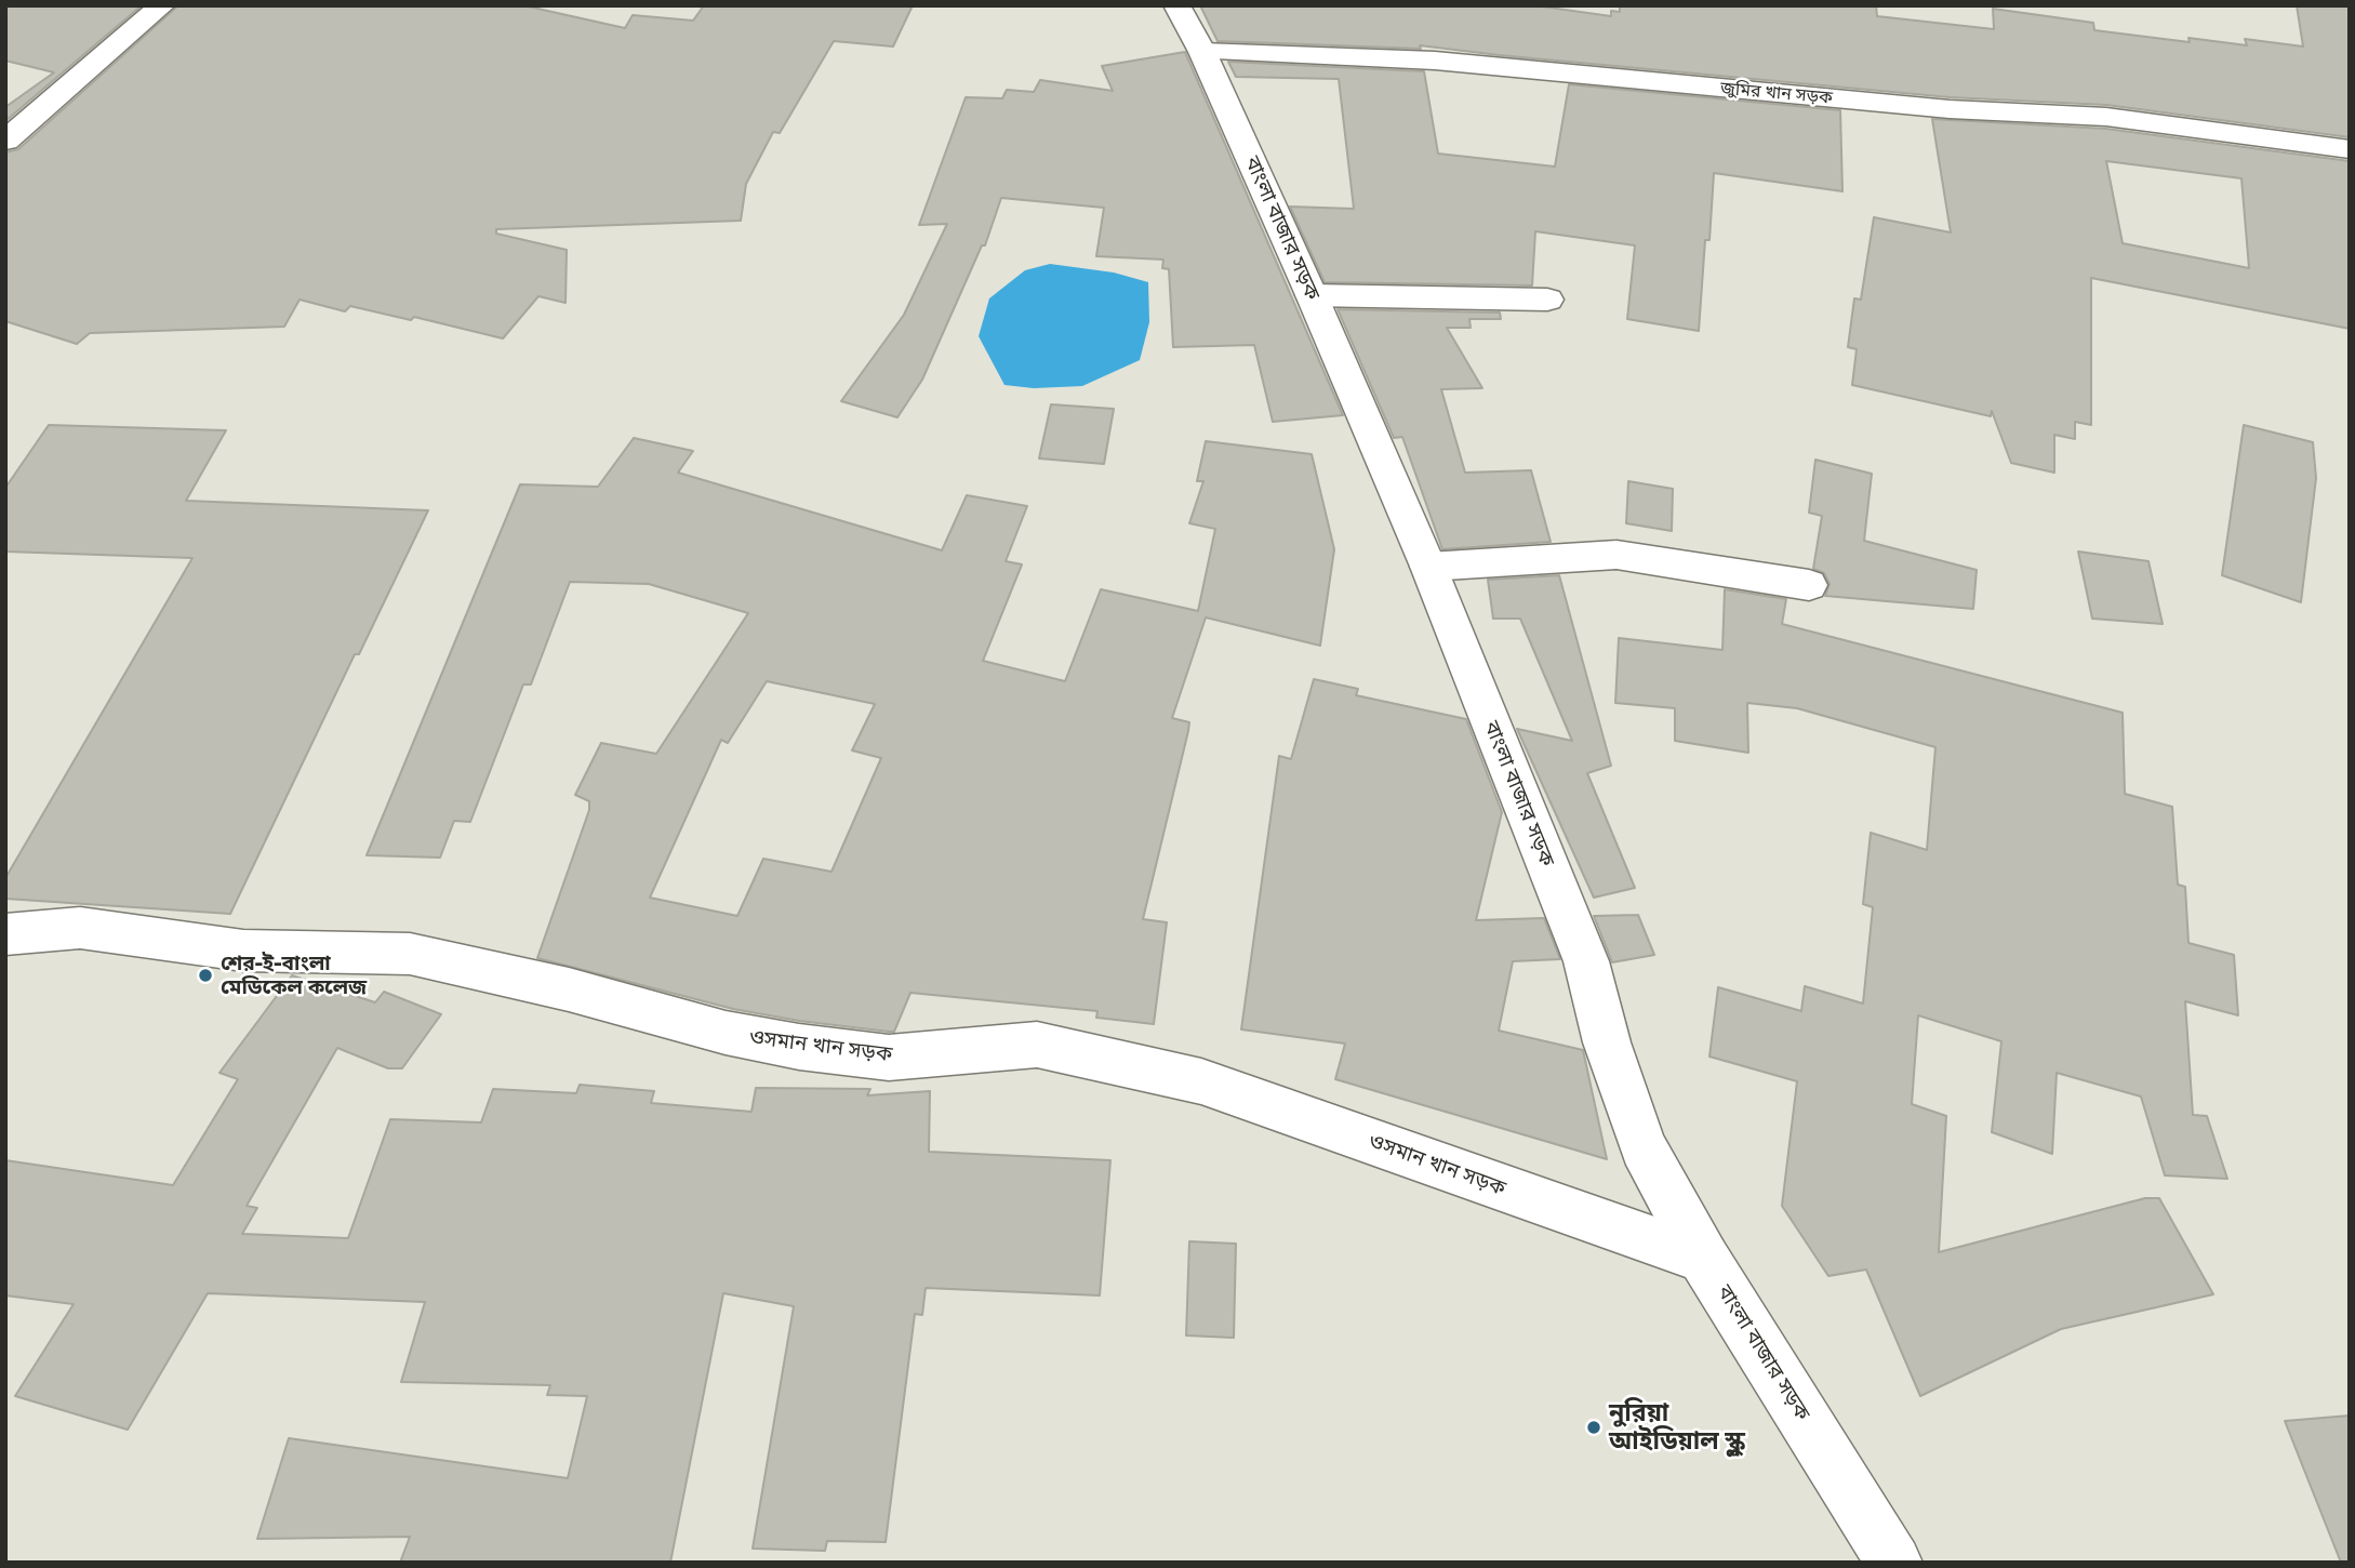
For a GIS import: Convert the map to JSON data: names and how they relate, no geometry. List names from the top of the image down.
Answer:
{
  "streets": {
    "street": ["জুমির খান সড়ক", "বাংলা বাজার সড়ক", "ওসমান খান সড়ক"]
  },
  "crossings": [
    ["জুমির খান সড়ক", "বাংলা বাজার সড়ক"],
    ["বাংলা বাজার সড়ক", "ওসমান খান সড়ক"]
  ],
  "places": ["শের-ই-বাংলা মেডিকেল কলেজ", "নুরিয়া আইডিয়াল স্কুল"]
}
